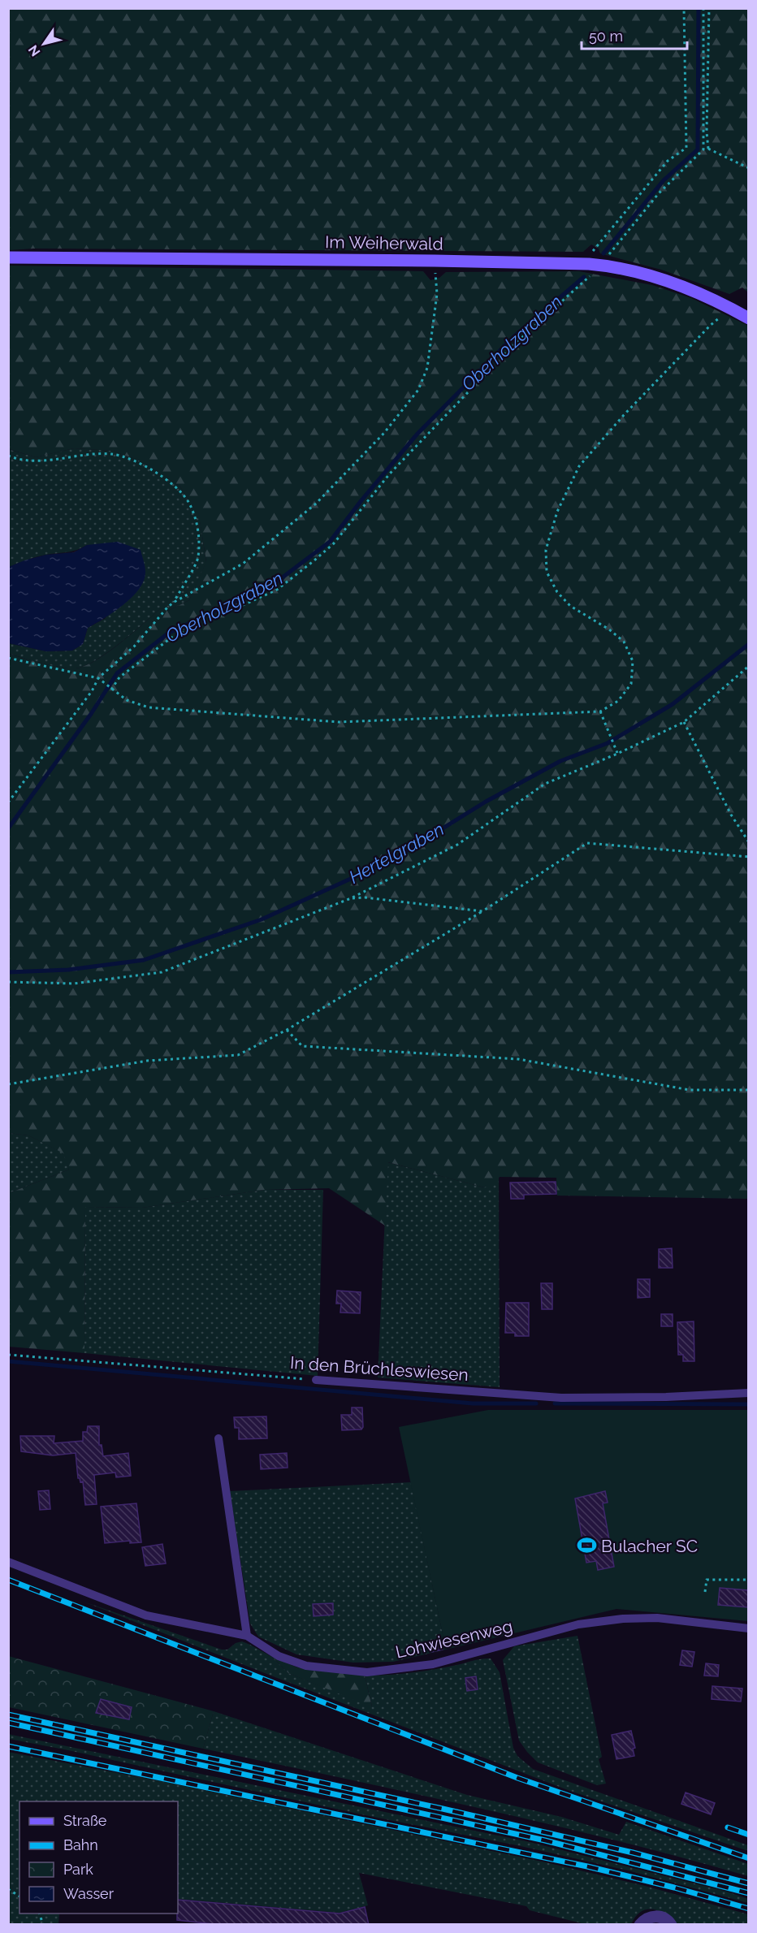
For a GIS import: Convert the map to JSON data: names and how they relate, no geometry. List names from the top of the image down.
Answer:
{
  "streets": {
    "street": ["Im Weiherwald"],
    "lane": ["In den Brüchleswiesen", "Lohwiesenweg"]
  },
  "water": ["Oberholzgraben", "Hertelgraben"],
  "places": {
    "sports": ["Bulacher SC"]
  },
  "legend": [
    "Straße",
    "Bahn",
    "Park",
    "Wasser"
  ],
  "scale_bar": "50 m",
  "north": "bottom left"
}
